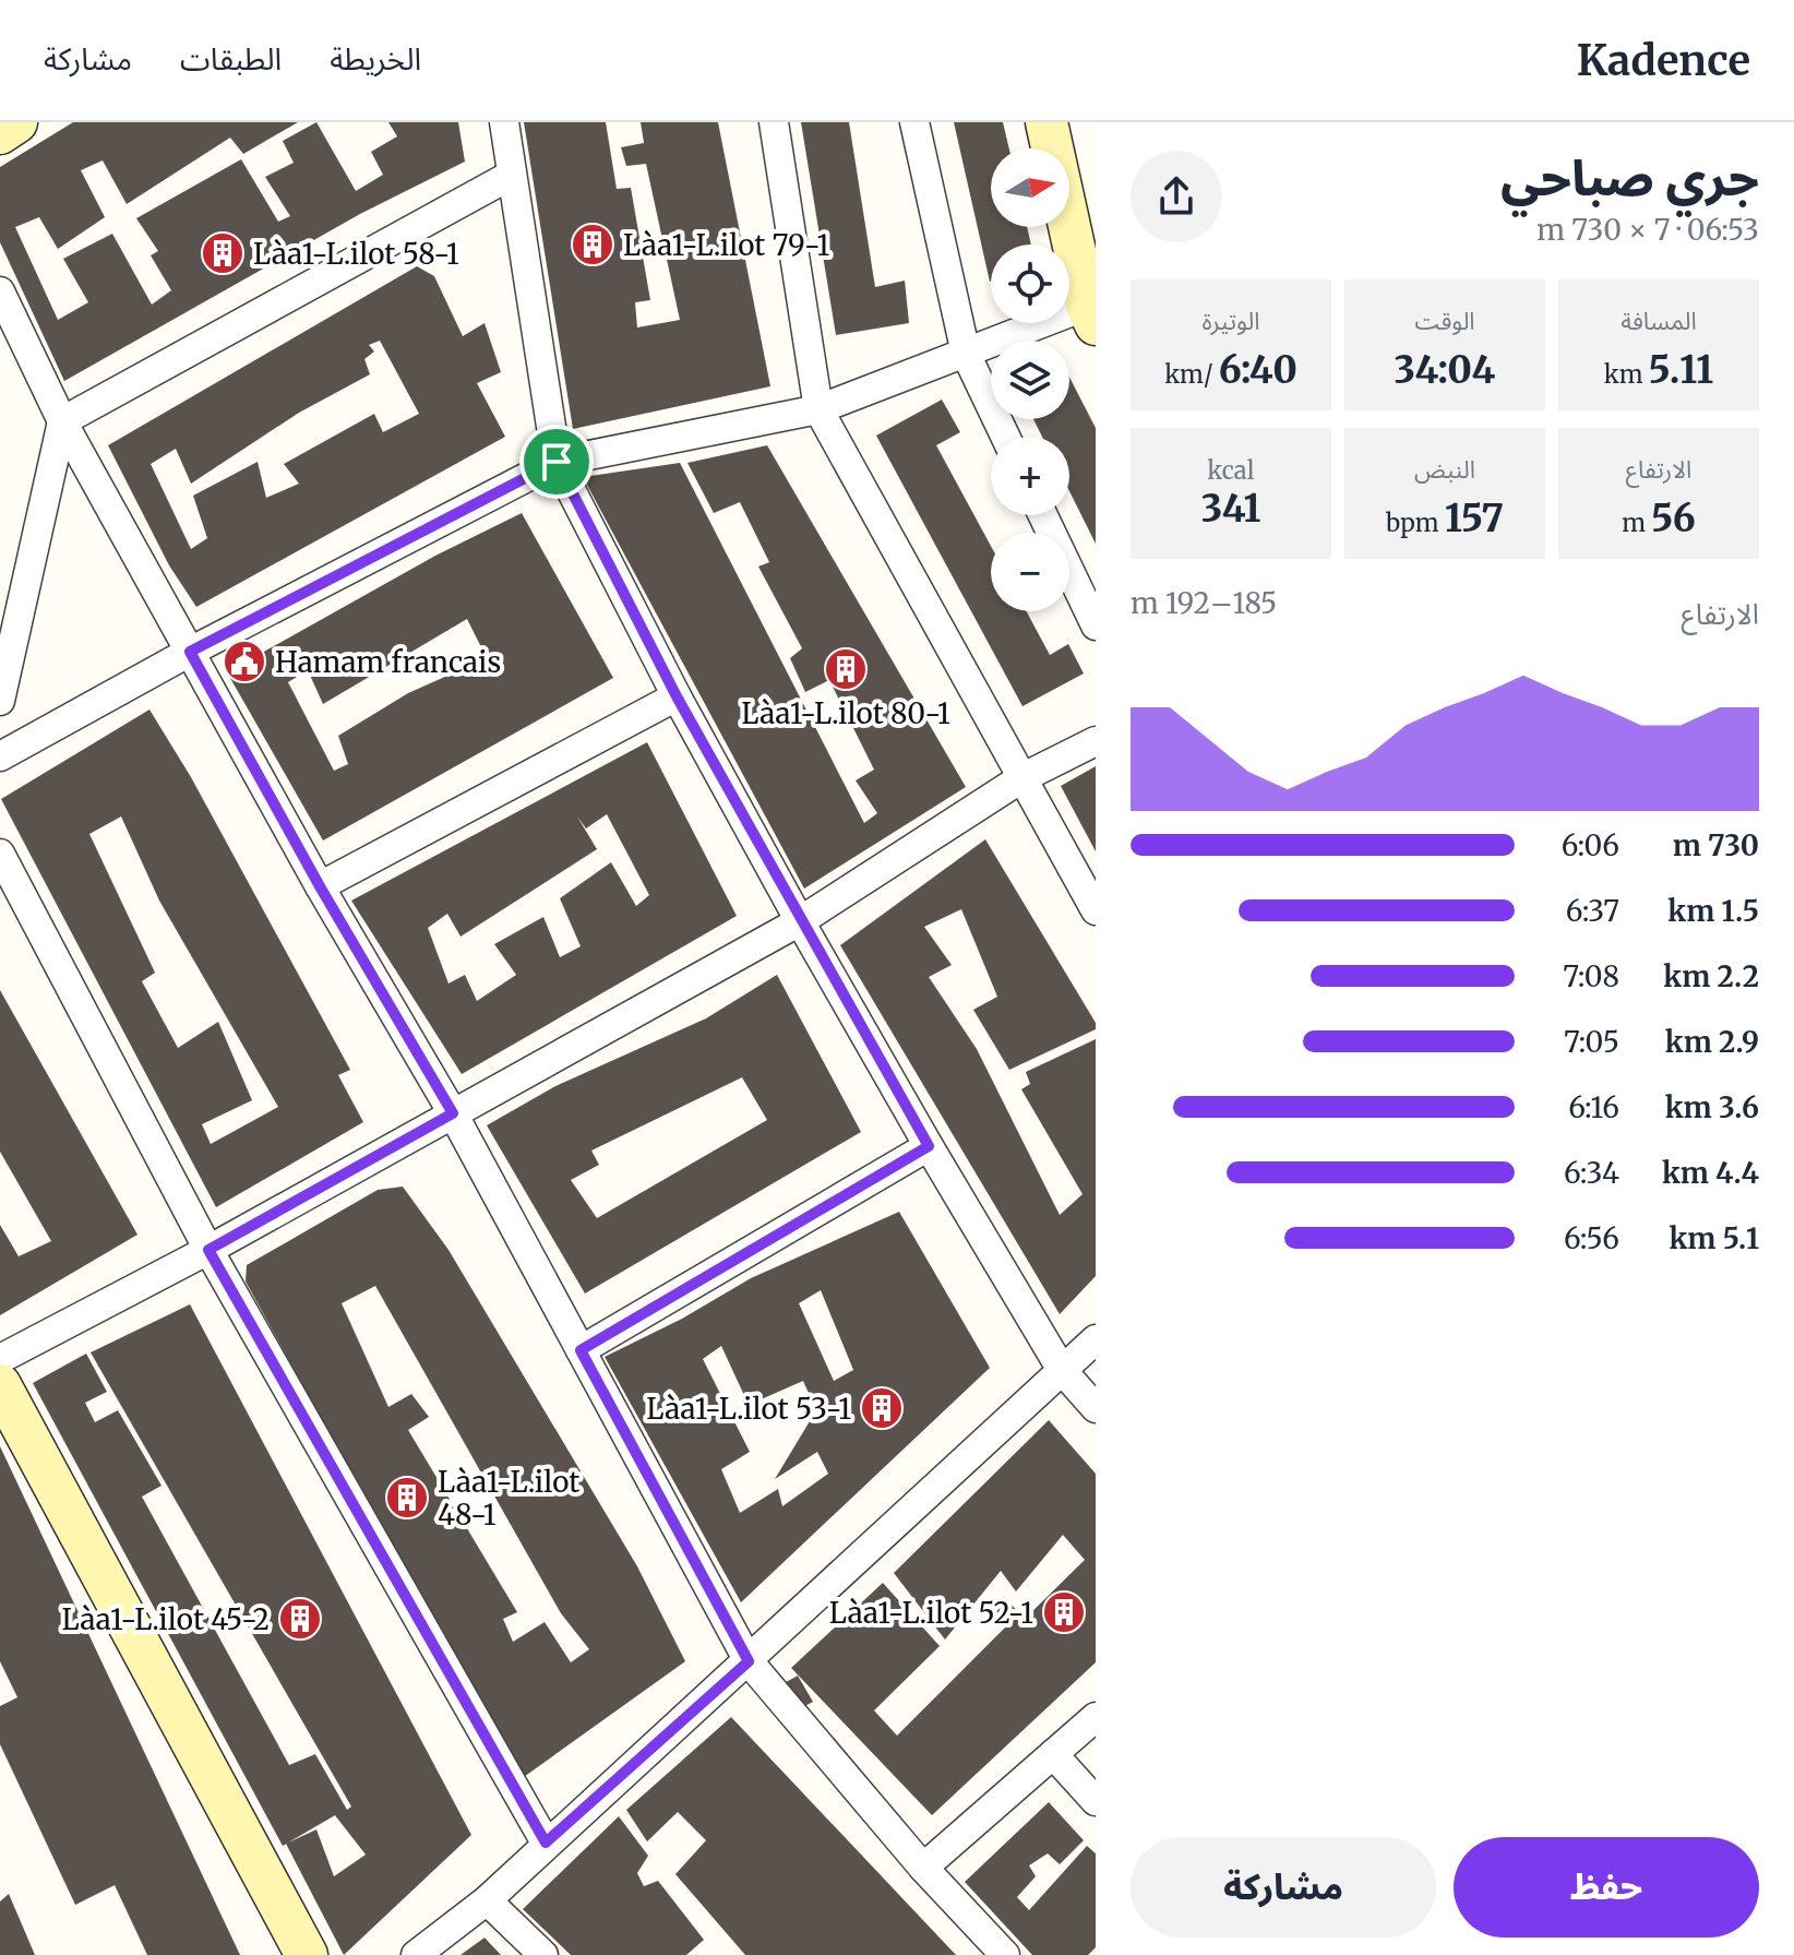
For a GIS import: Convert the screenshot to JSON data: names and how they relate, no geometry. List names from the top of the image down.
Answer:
{
  "places": {
    "building": [
      "Làa1-L.ilot 79-1",
      "Làa1-L.ilot 58-1",
      "Làa1-L.ilot 80-1",
      "Làa1-L.ilot 53-1",
      "Làa1-L.ilot 48-1",
      "Làa1-L.ilot 52-1",
      "Làa1-L.ilot 45-2"
    ],
    "public building": ["Hamam francais"]
  },
  "north": "right",
  "page": {
    "header": "Kadence",
    "nav": ["الخريطة", "الطبقات", "مشاركة"],
    "heading": ["جري صباحي", "06:53 · 7 × 730 m"],
    "map_buttons": ["+", "−"],
    "stats": [
      ["المسافة", "5.11 km"],
      ["الوقت", "34:04"],
      ["الوتيرة", "6:40 /km"],
      ["الارتفاع", "56 m"],
      ["النبض", "157 bpm"],
      ["kcal", "341"]
    ],
    "chart": ["الارتفاع", "185–192 m"],
    "list": [
      {
        "name": "730 m",
        "note": "6:06"
      },
      {
        "name": "1.5 km",
        "note": "6:37"
      },
      {
        "name": "2.2 km",
        "note": "7:08"
      },
      {
        "name": "2.9 km",
        "note": "7:05"
      },
      {
        "name": "3.6 km",
        "note": "6:16"
      },
      {
        "name": "4.4 km",
        "note": "6:34"
      },
      {
        "name": "5.1 km",
        "note": "6:56"
      }
    ],
    "buttons": ["حفظ", "مشاركة"]
  }
}
